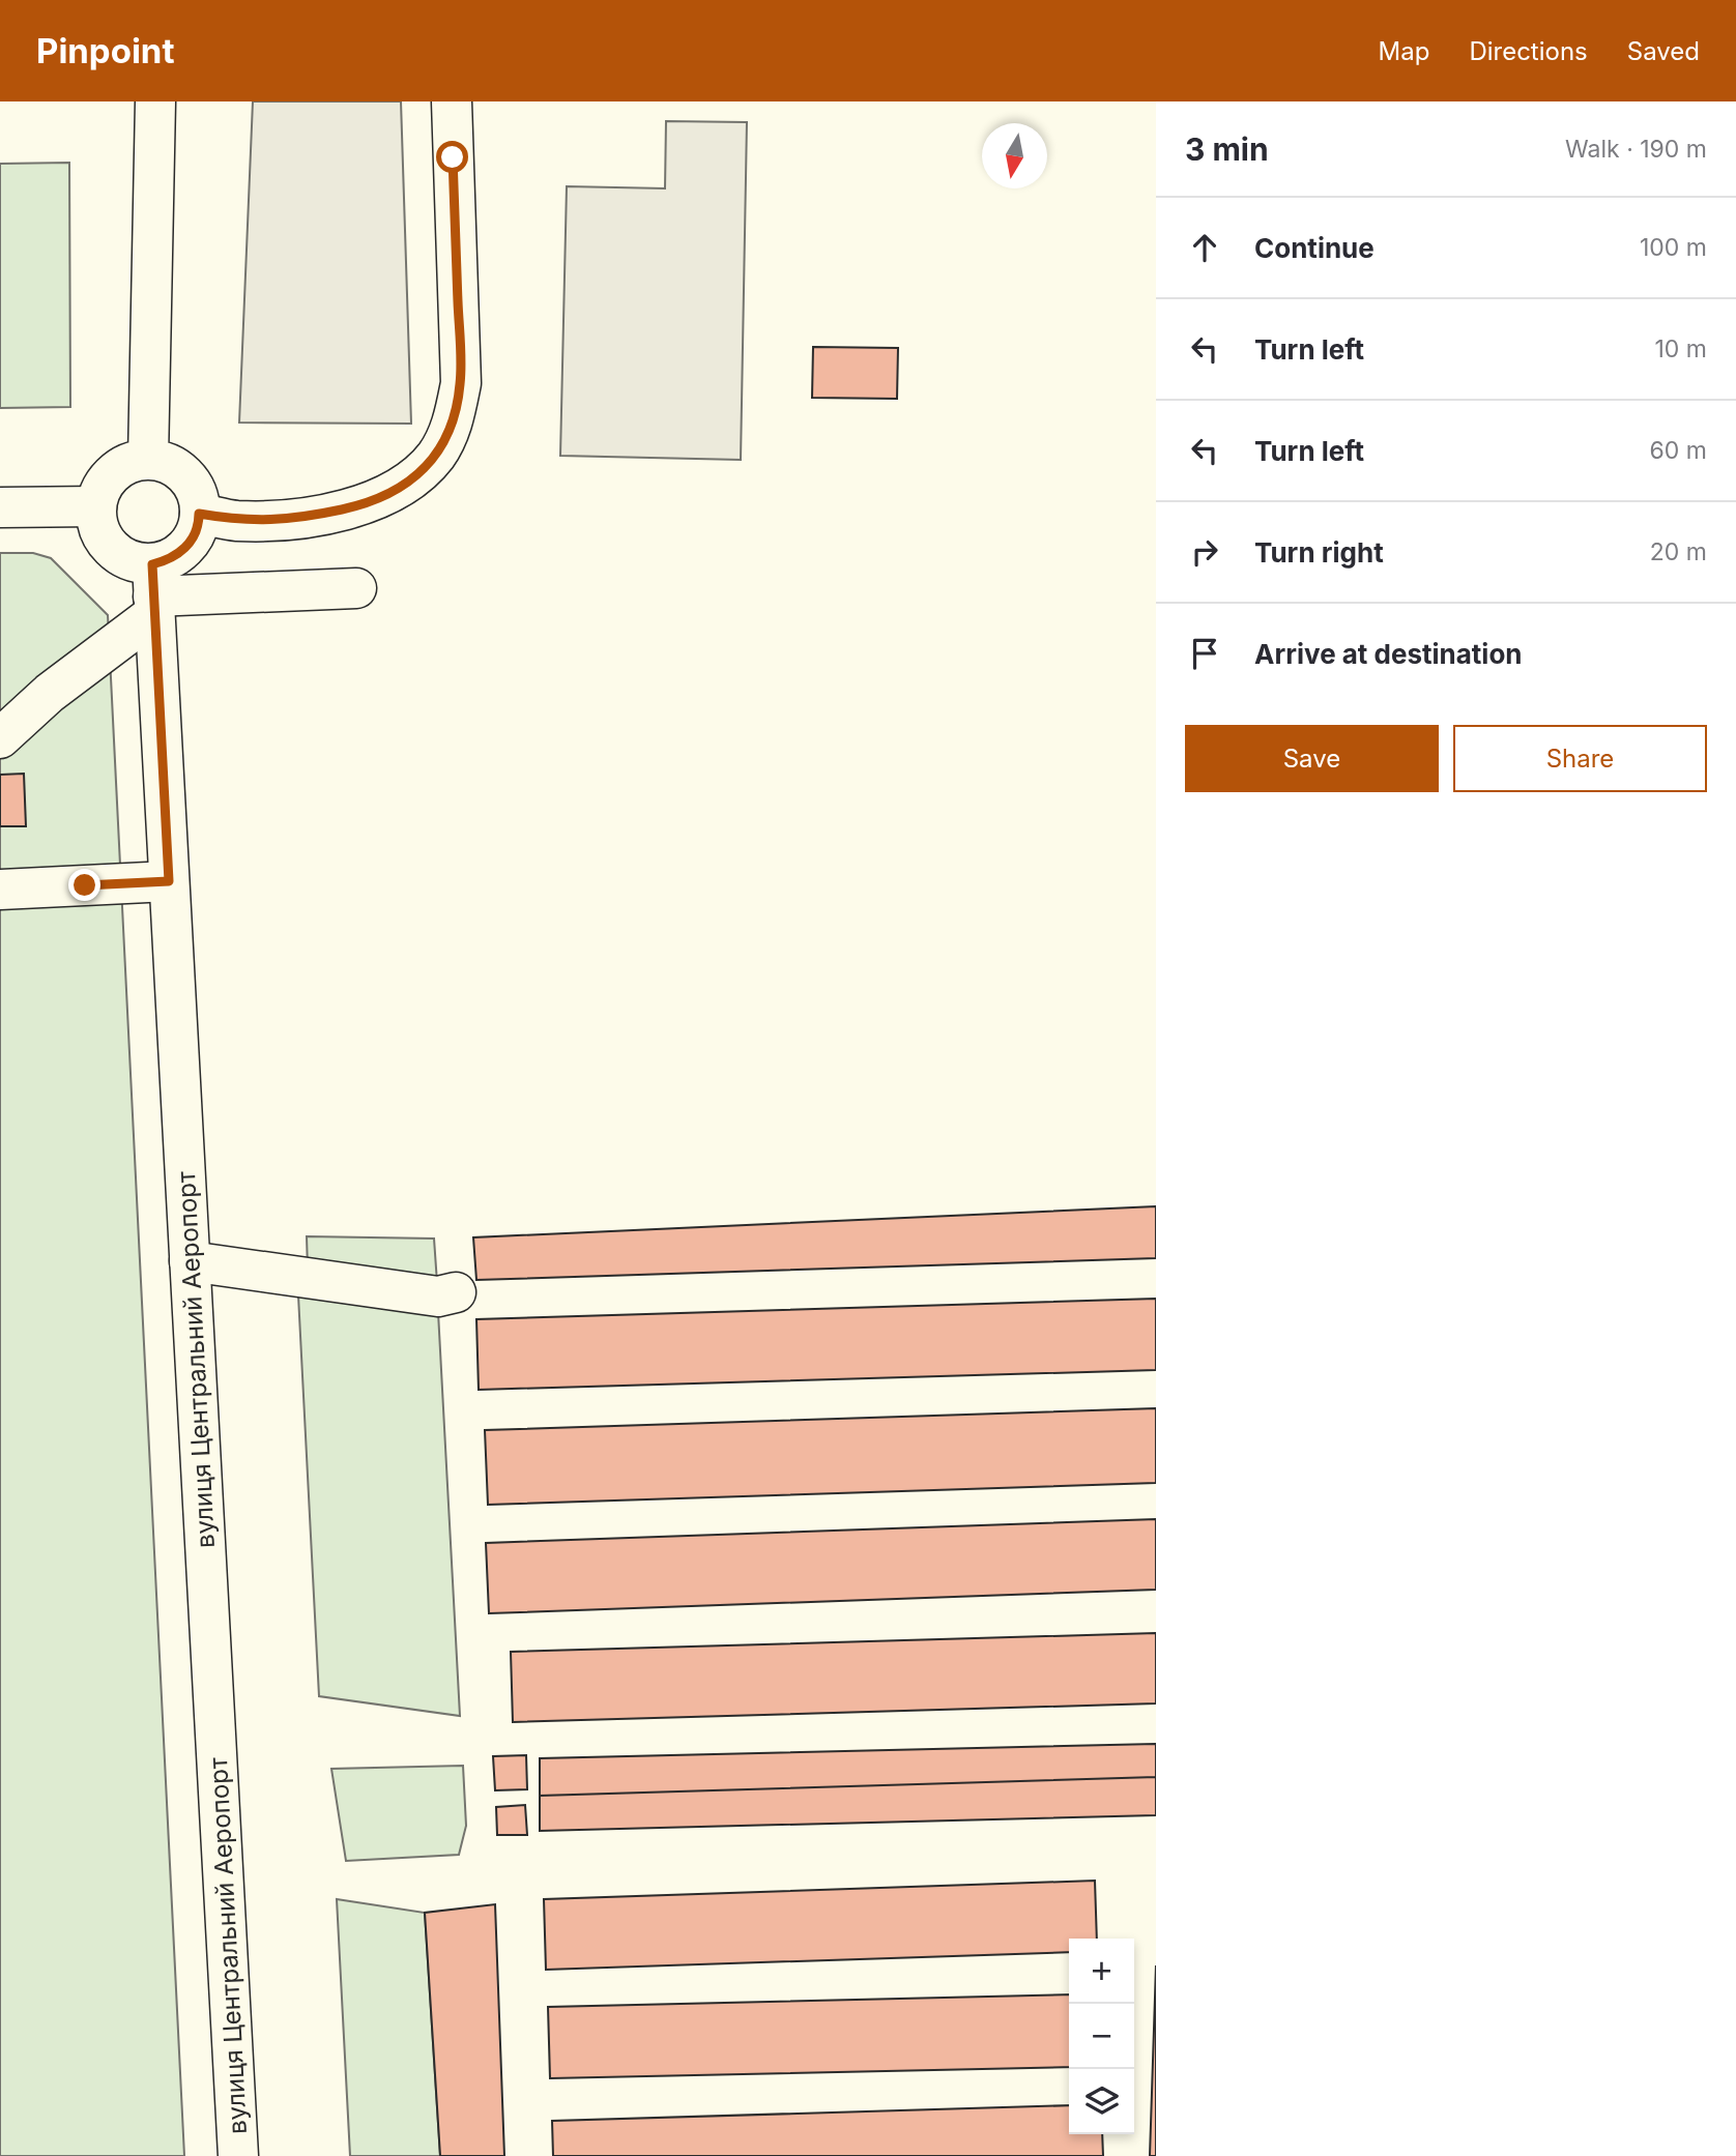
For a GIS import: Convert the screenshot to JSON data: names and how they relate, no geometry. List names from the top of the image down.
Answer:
{
  "streets": {
    "main road": ["вулиця Центральний Аеропорт"]
  },
  "north": "bottom",
  "page": {
    "header": "Pinpoint",
    "nav": ["Map", "Directions", "Saved"],
    "heading": ["3 min", "Walk · 190 m"],
    "list": [
      ["Continue", "100 m"],
      ["Turn left", "10 m"],
      ["Turn left", "60 m"],
      ["Turn right", "20 m"],
      "Arrive at destination"
    ],
    "buttons": ["Save", "Share"],
    "map_buttons": ["+", "−"]
  }
}
